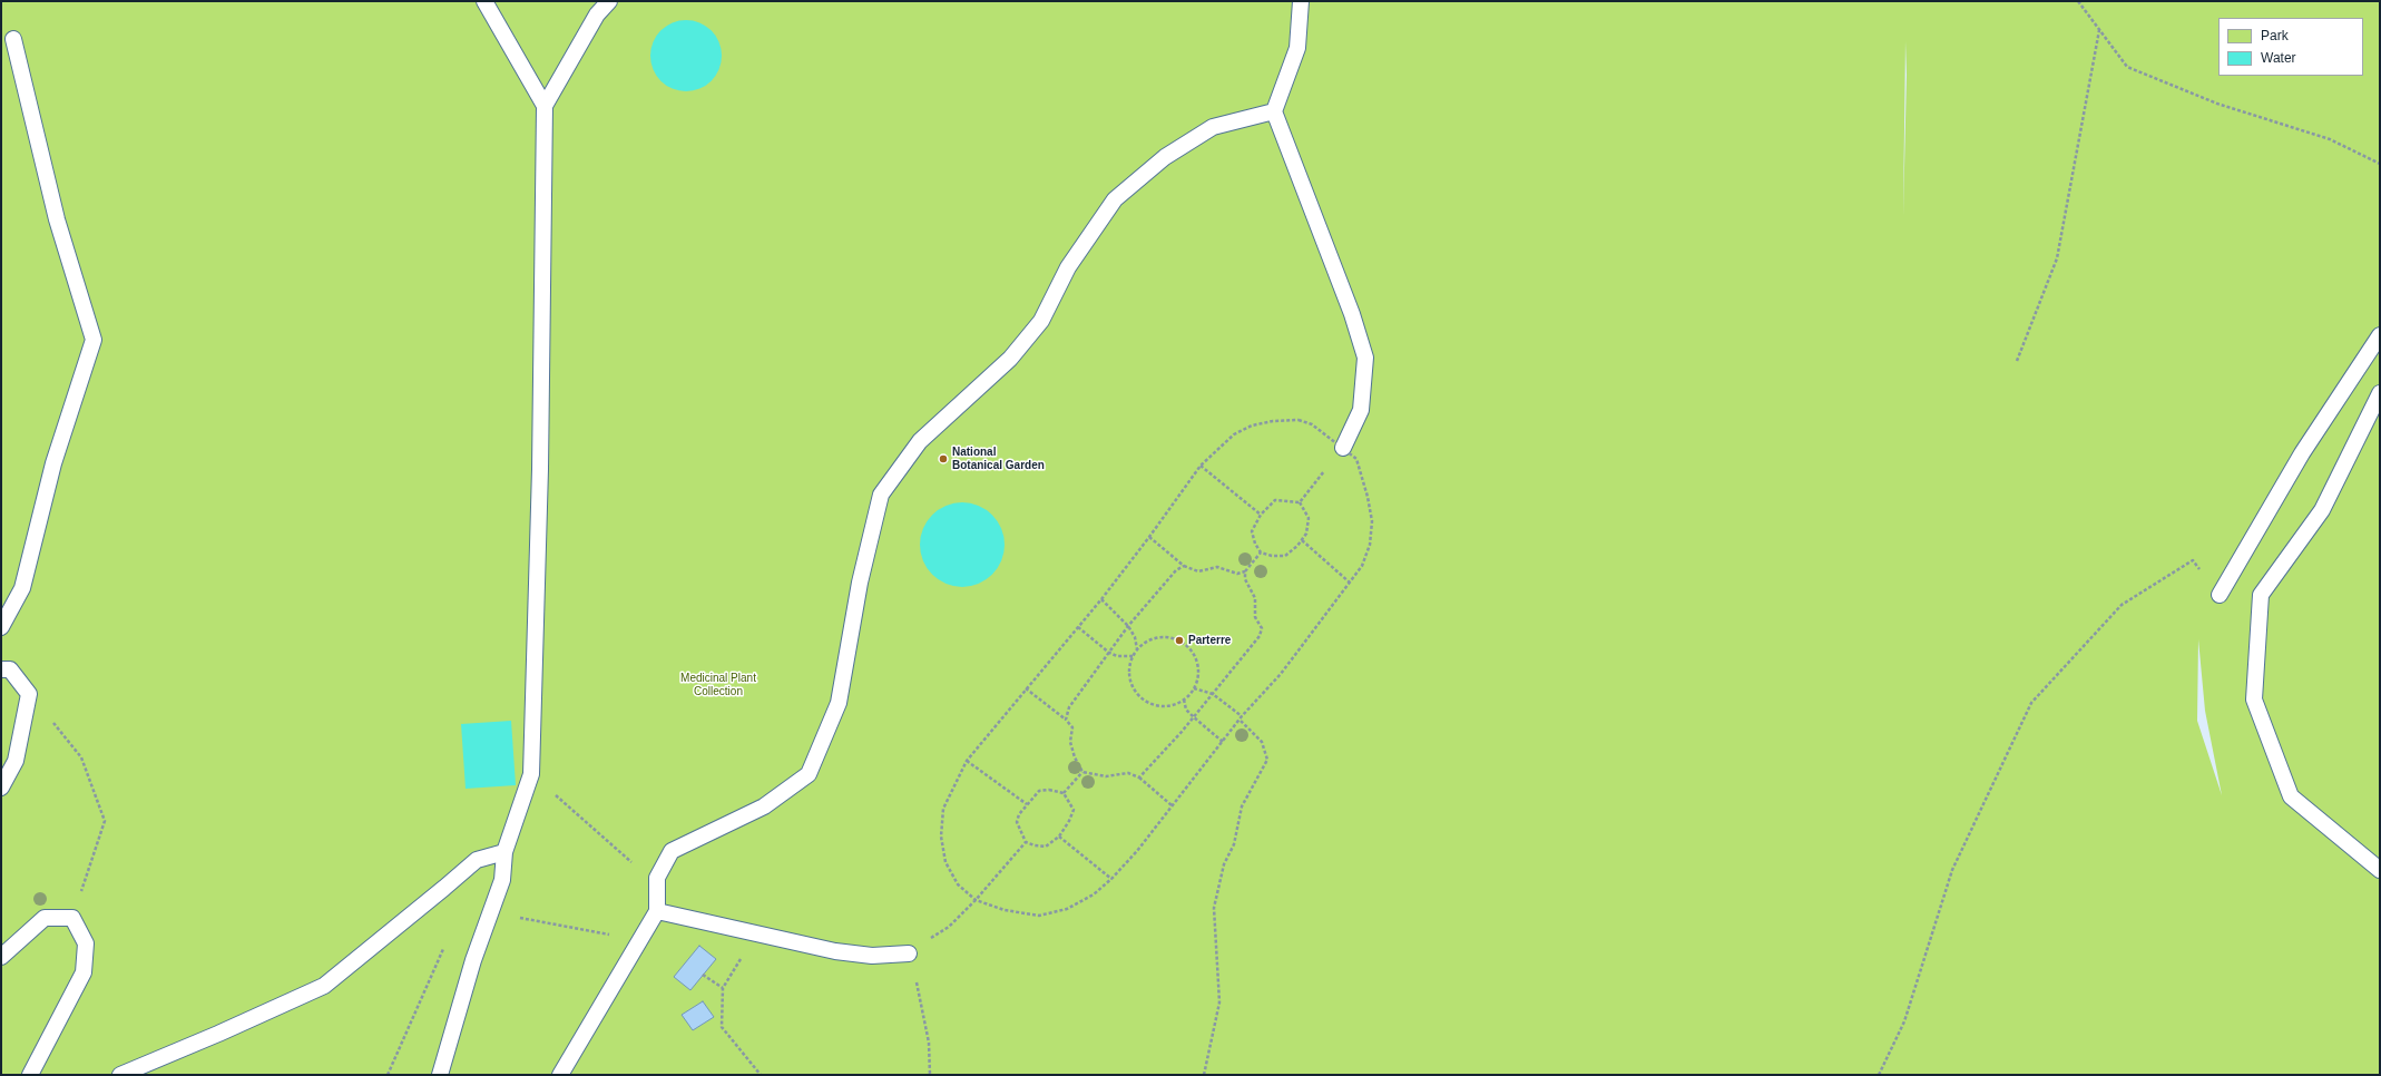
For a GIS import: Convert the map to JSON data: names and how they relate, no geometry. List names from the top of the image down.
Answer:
{
  "parks": ["Medicinal Plant Collection"],
  "places": ["National Botanical Garden", "Parterre"],
  "legend": ["Park", "Water"]
}
